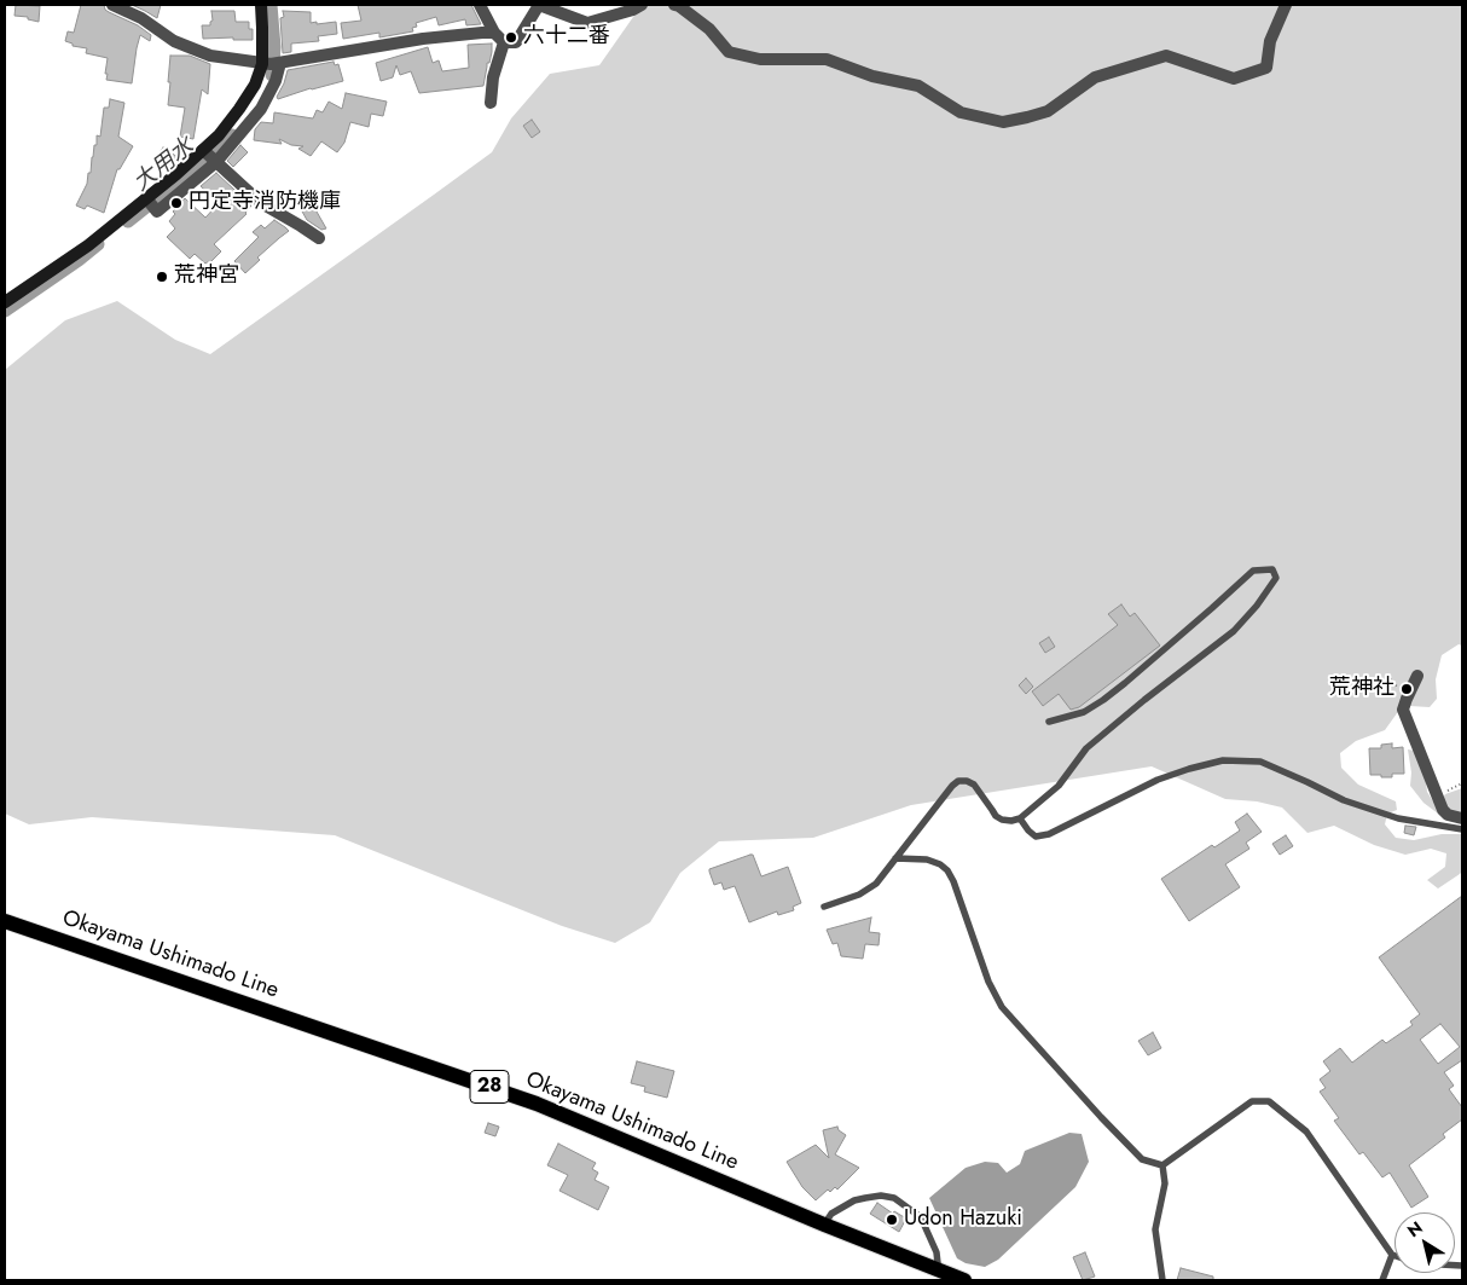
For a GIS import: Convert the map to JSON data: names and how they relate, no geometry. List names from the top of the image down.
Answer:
{
  "streets": {
    "main road": ["Okayama Ushimado Line", "28"]
  },
  "water": ["大用水"],
  "places": [
    "六十二番",
    "円定寺消防機庫",
    "荒神宮",
    "荒神社",
    "Udon Hazuki"
  ],
  "north": "top left"
}
